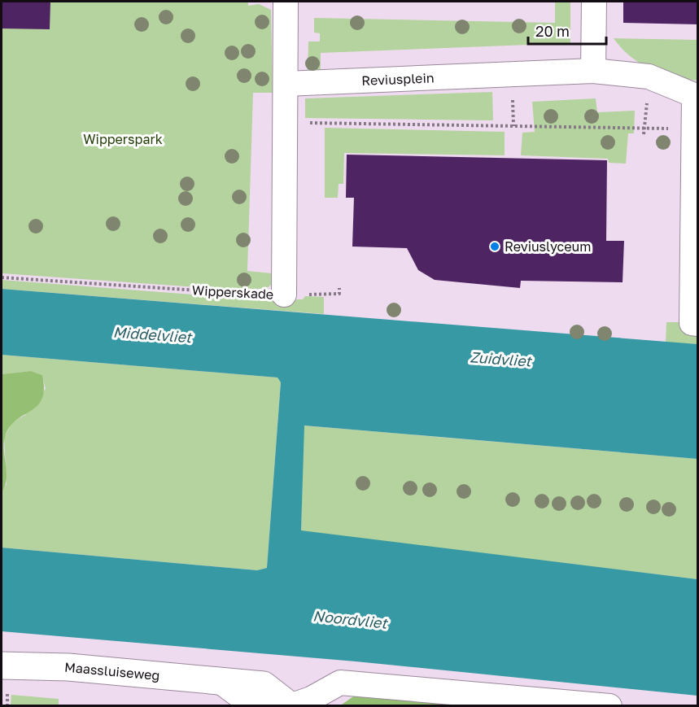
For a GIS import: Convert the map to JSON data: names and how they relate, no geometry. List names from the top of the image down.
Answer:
{
  "streets": {
    "street": ["Reviusplein", "Wipperskade", "Maassluiseweg"]
  },
  "crossings": [
    ["Reviusplein", "Wipperskade"]
  ],
  "water": ["Middelvliet", "Zuidvliet", "Noordvliet"],
  "parks": ["Wipperspark"],
  "places": ["Reviuslyceum"],
  "scale_bar": "20 m"
}
